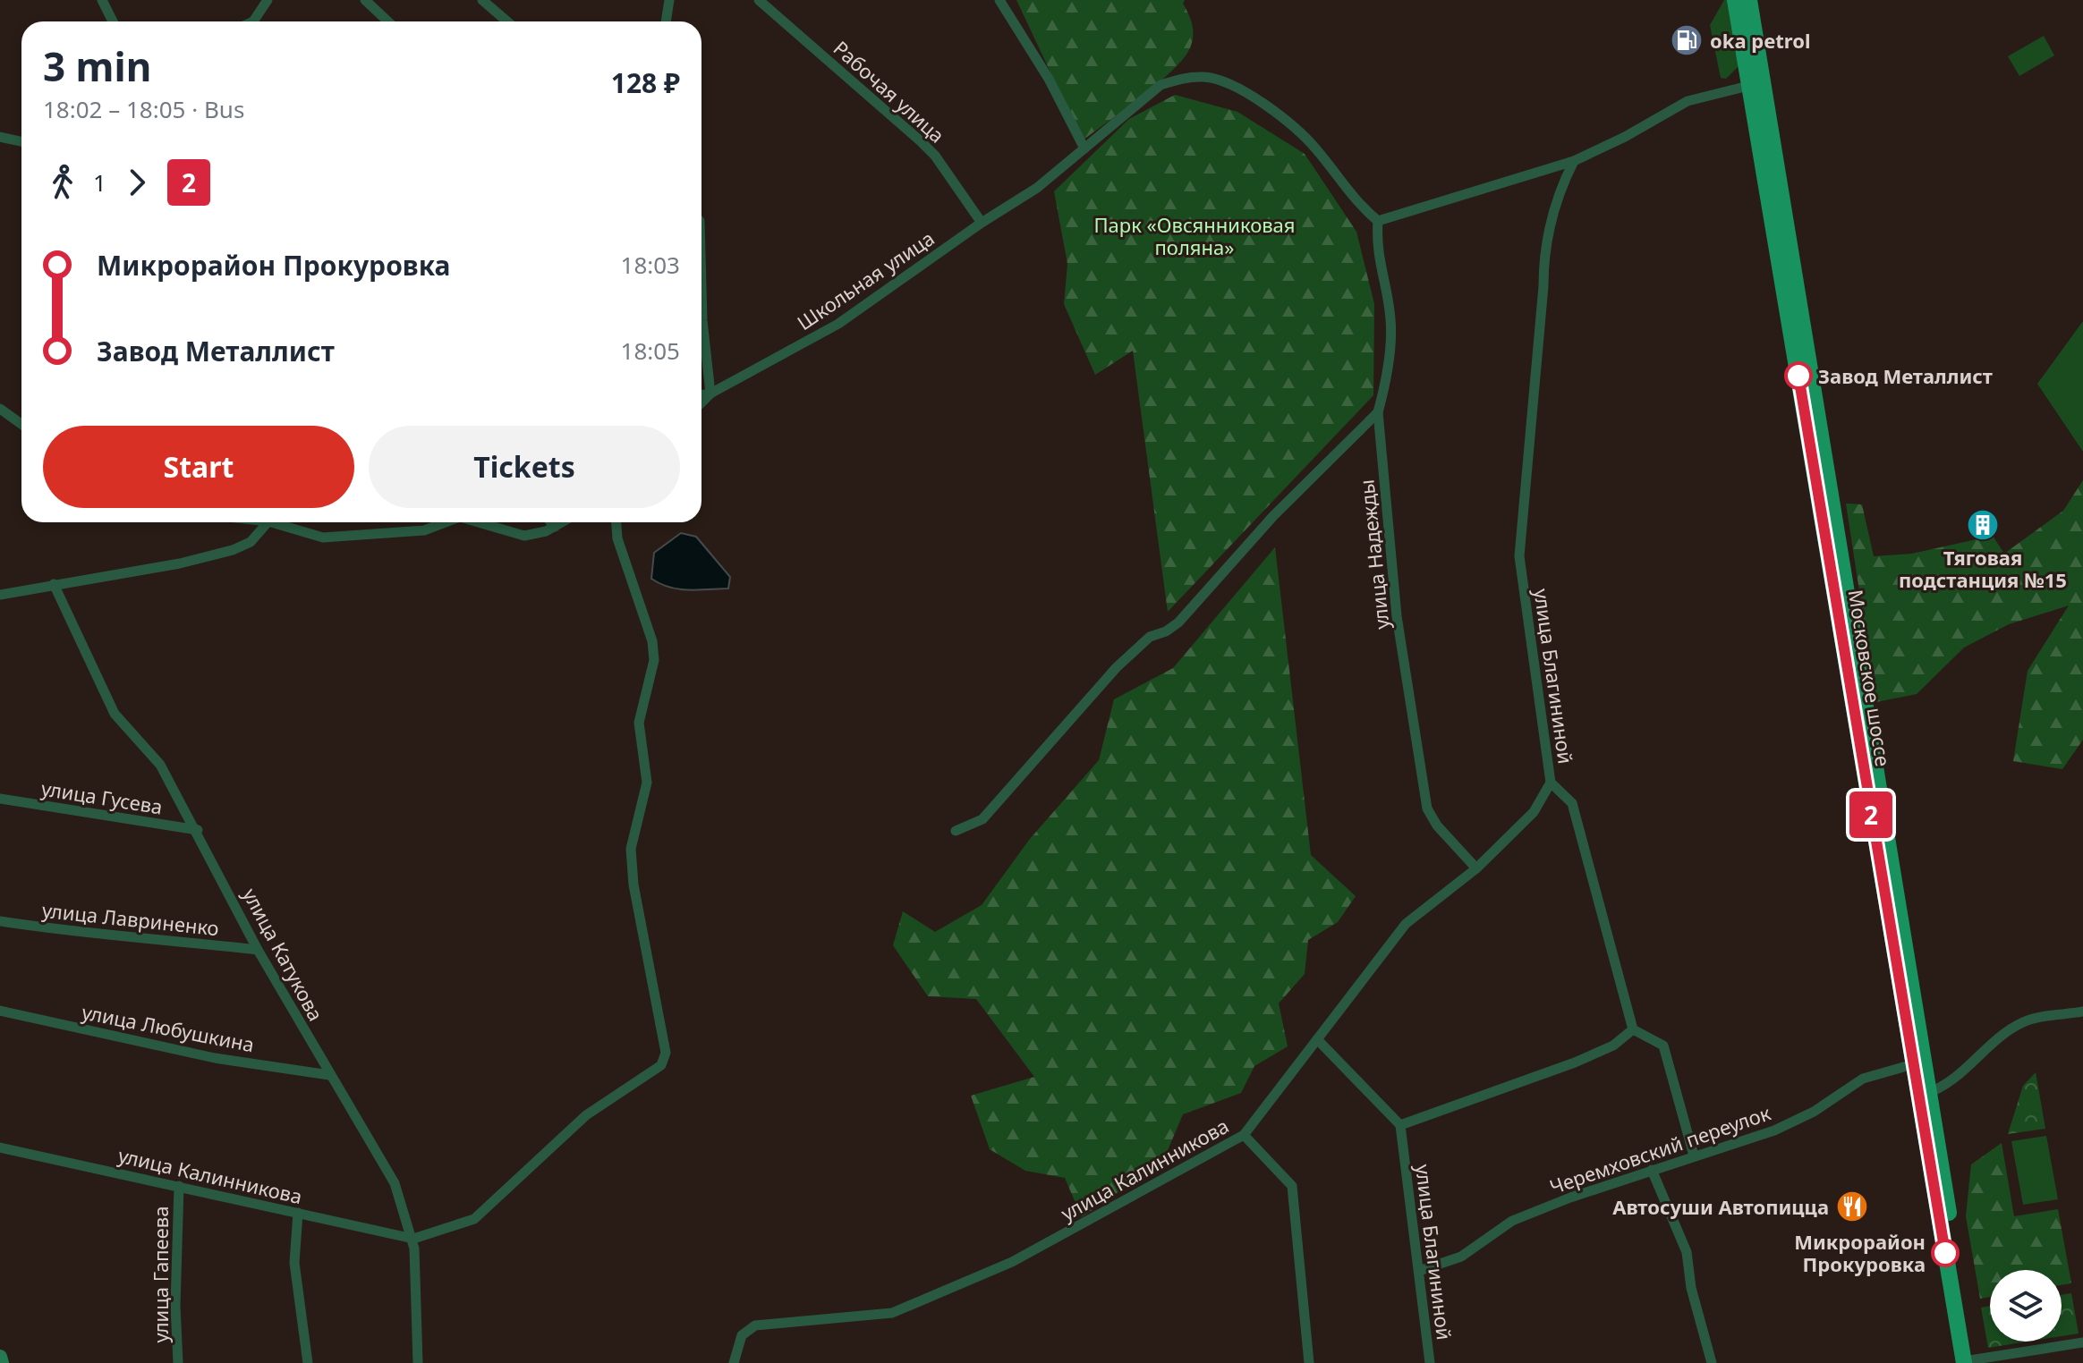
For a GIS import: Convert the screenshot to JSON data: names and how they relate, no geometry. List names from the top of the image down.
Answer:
{
  "streets": {
    "main road": ["Московское шоссе"],
    "street": [
      "Рабочая улица",
      "Школьная улица",
      "улица Надежды",
      "улица Благининой",
      "улица Гусева",
      "улица Лавриненко",
      "улица Катукова",
      "улица Любушкина",
      "Черемховский переулок",
      "улица Калинникова",
      "улица Гапеева"
    ]
  },
  "crossings": [
    ["Рабочая улица", "Школьная улица"],
    ["Школьная улица", "улица Надежды"],
    ["улица Надежды", "улица Калинникова"],
    ["улица Благининой", "Черемховский переулок"],
    ["улица Благининой", "улица Калинникова"],
    ["Московское шоссе", "Черемховский переулок"],
    ["улица Гусева", "улица Катукова"],
    ["улица Лавриненко", "улица Катукова"],
    ["улица Катукова", "улица Любушкина"],
    ["улица Катукова", "улица Калинникова"],
    ["улица Калинникова", "улица Гапеева"]
  ],
  "parks": ["Парк «Овсянниковая поляна»"],
  "places": {
    "fuel station": ["oka petrol"],
    "other": ["Завод Металлист", "Микрорайон Прокуровка"],
    "building": ["Тяговая подстанция №15"],
    "restaurant": ["Автосуши Автопицца"]
  },
  "lines": ["bus line 2"],
  "page": {
    "on_map": "2",
    "heading": ["3 min", "18:02 – 18:05 · Bus", "128 ₽"],
    "legs": ["1", "2"],
    "list": [
      {
        "name": "Микрорайон Прокуровка",
        "value": "18:03"
      },
      {
        "name": "Завод Металлист",
        "value": "18:05"
      }
    ],
    "buttons": ["Start", "Tickets"]
  }
}
